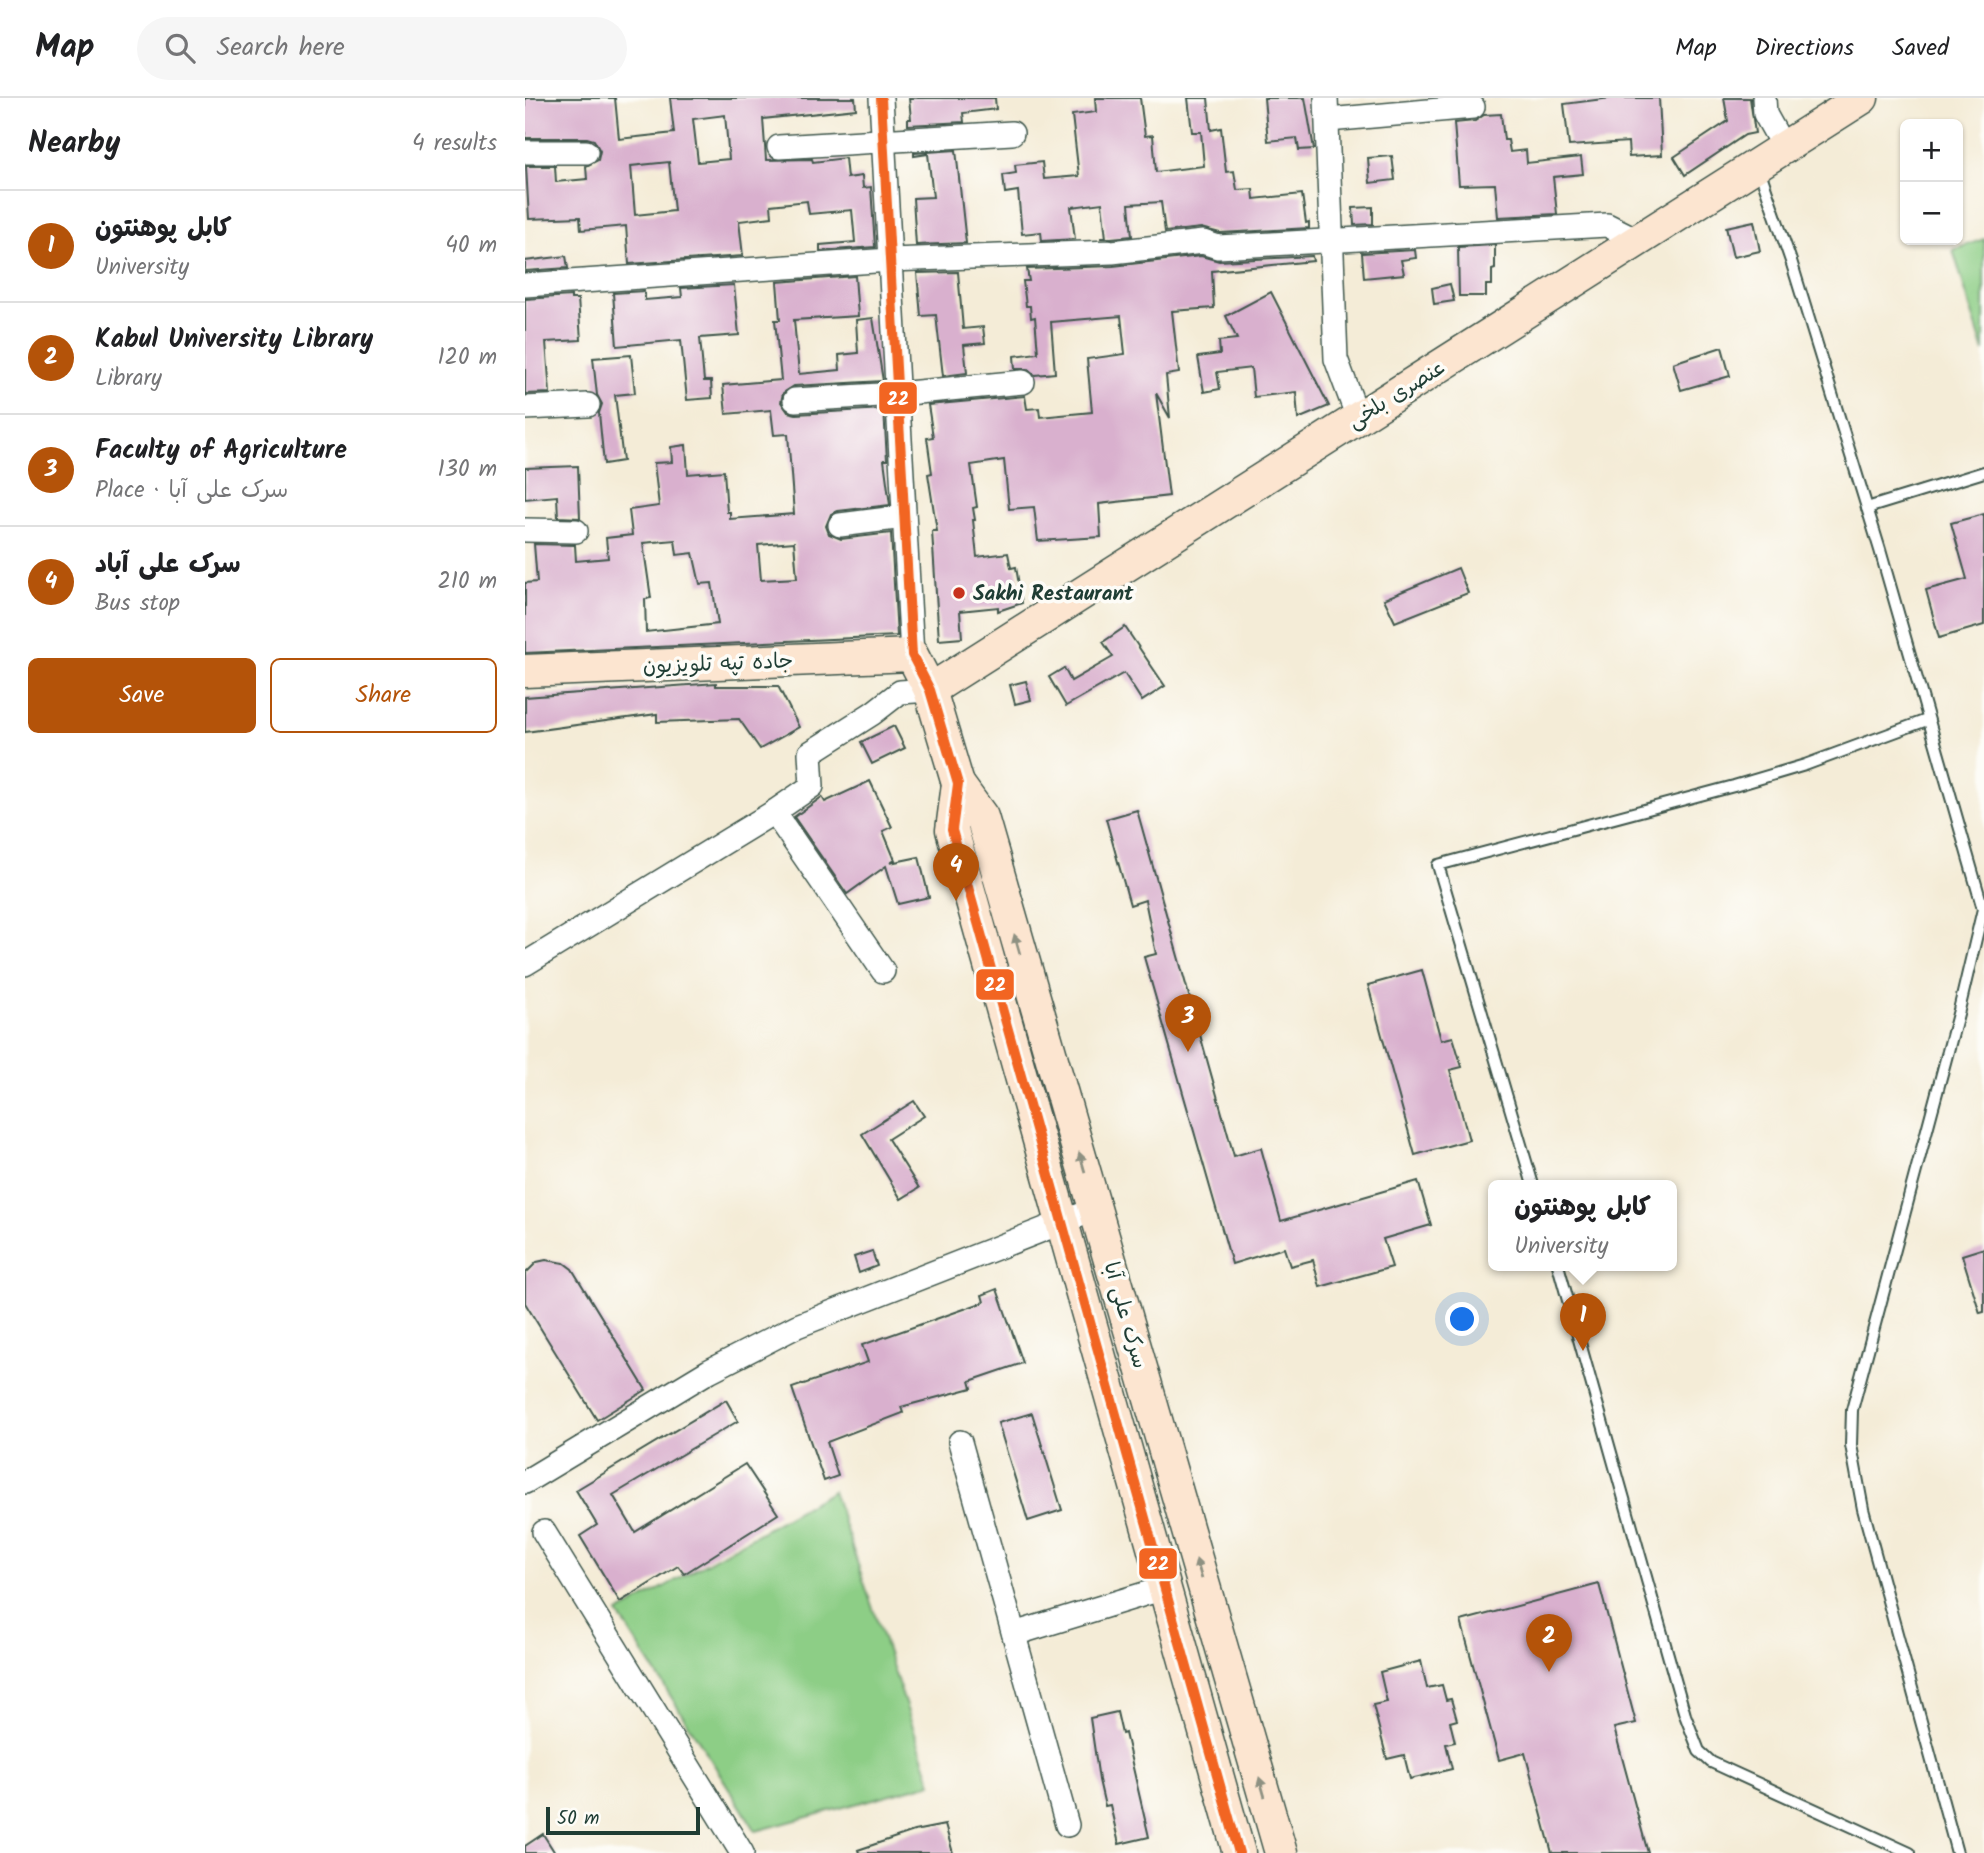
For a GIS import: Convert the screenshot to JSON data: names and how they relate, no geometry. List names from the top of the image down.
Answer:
{
  "streets": {
    "street": ["عنصری بلخی", "جاده تپه تلویزیون", "سرک علی آبا"]
  },
  "places": ["Sakhi Restaurant"],
  "lines": ["transit line 22"],
  "scale_bar": "50 m",
  "page": {
    "header": "Map",
    "search": "Search here",
    "nav": ["Map", "Directions", "Saved"],
    "heading": ["Nearby", "4 results"],
    "map_buttons": ["+", "−"],
    "list": [
      {
        "mark": "1",
        "name": "کابل پوهنتون",
        "note": "University",
        "value": "40 m"
      },
      {
        "mark": "2",
        "name": "Kabul University Library",
        "note": "Library",
        "value": "120 m"
      },
      {
        "mark": "3",
        "name": "Faculty of Agriculture",
        "note": "Place · سرک علی آبا",
        "value": "130 m"
      },
      {
        "mark": "4",
        "name": "سرک علی آباد",
        "note": "Bus stop",
        "value": "210 m"
      }
    ],
    "buttons": ["Save", "Share"],
    "pins": [
      "4",
      "3",
      "1",
      "2"
    ],
    "popup": ["کابل پوهنتون", "University"],
    "scale": "50 m"
  }
}
